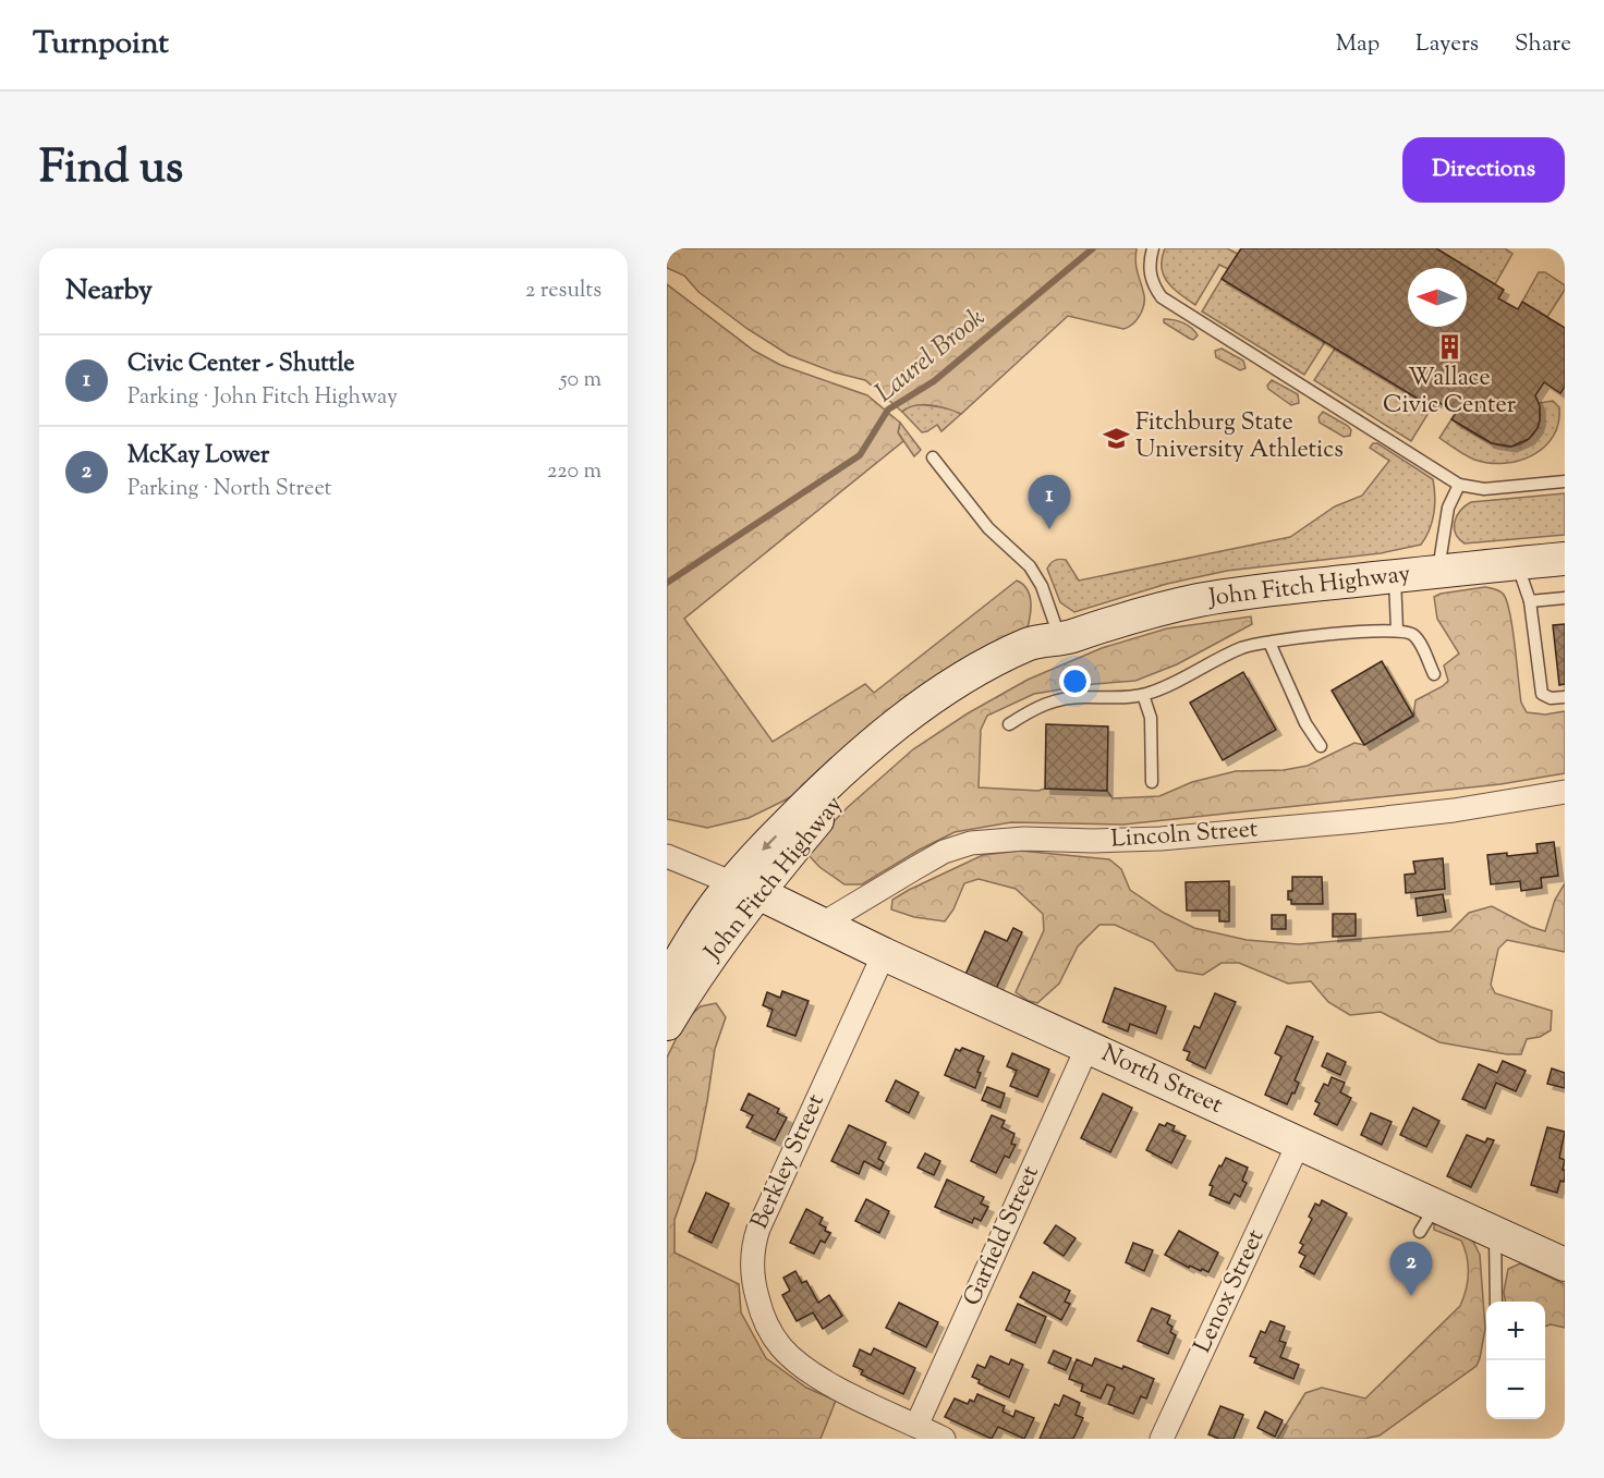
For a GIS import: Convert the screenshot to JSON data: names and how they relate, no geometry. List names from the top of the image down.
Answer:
{
  "streets": {
    "main road": ["John Fitch Highway", "North Street"],
    "street": [
      "Lincoln Street",
      "Berkley Street",
      "Garfield Street",
      "Lenox Street"
    ]
  },
  "crossings": [
    ["John Fitch Highway", "North Street"],
    ["Lincoln Street", "North Street"],
    ["North Street", "Berkley Street"],
    ["North Street", "Garfield Street"],
    ["North Street", "Lenox Street"],
    ["Berkley Street", "Garfield Street"]
  ],
  "water": ["Laurel Brook"],
  "places": {
    "building": ["Wallace Civic Center"],
    "school or university": ["Fitchburg State University Athletics"]
  },
  "north": "left",
  "page": {
    "header": "Turnpoint",
    "nav": ["Map", "Layers", "Share"],
    "title": "Find us",
    "buttons": "Directions",
    "heading": ["Nearby", "2 results"],
    "list": [
      {
        "mark": "1",
        "name": "Civic Center - Shuttle",
        "note": "Parking · John Fitch Highway",
        "value": "50 m"
      },
      {
        "mark": "2",
        "name": "McKay Lower",
        "note": "Parking · North Street",
        "value": "220 m"
      }
    ],
    "pins": ["1", "2"],
    "map_buttons": ["+", "−"]
  }
}
